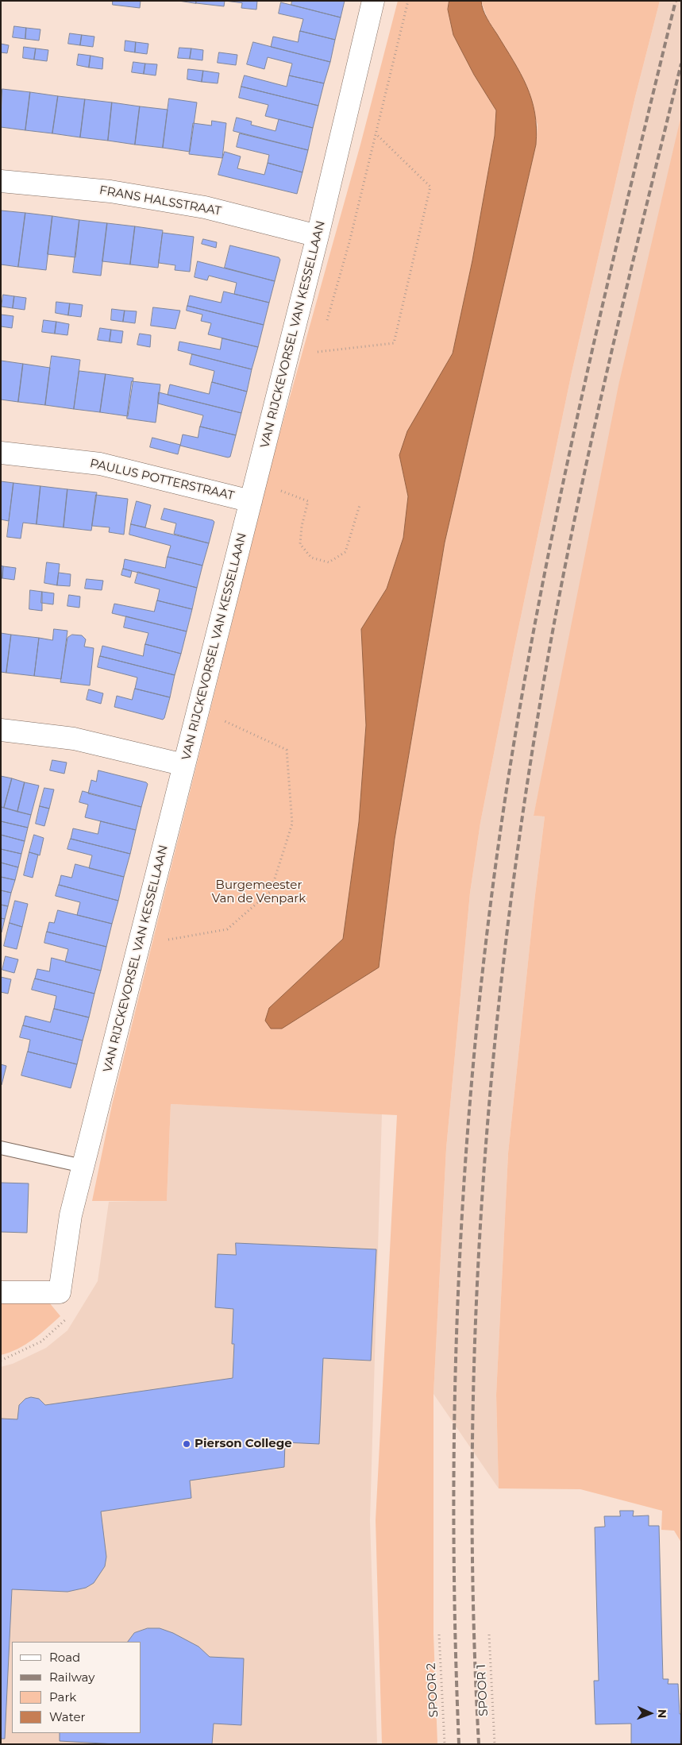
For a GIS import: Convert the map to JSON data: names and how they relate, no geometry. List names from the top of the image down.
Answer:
{
  "streets": {
    "street": ["FRANS HALSSTRAAT", "VAN RIJCKEVORSEL VAN KESSELLAAN", "PAULUS POTTERSTRAAT"],
    "path": ["SPOOR 2", "SPOOR 1"]
  },
  "crossings": [
    ["FRANS HALSSTRAAT", "VAN RIJCKEVORSEL VAN KESSELLAAN"],
    ["VAN RIJCKEVORSEL VAN KESSELLAAN", "PAULUS POTTERSTRAAT"]
  ],
  "parks": ["Burgemeester Van de Venpark"],
  "places": ["Pierson College"],
  "legend": [
    "Road",
    "Railway",
    "Park",
    "Water"
  ],
  "north": "right"
}
